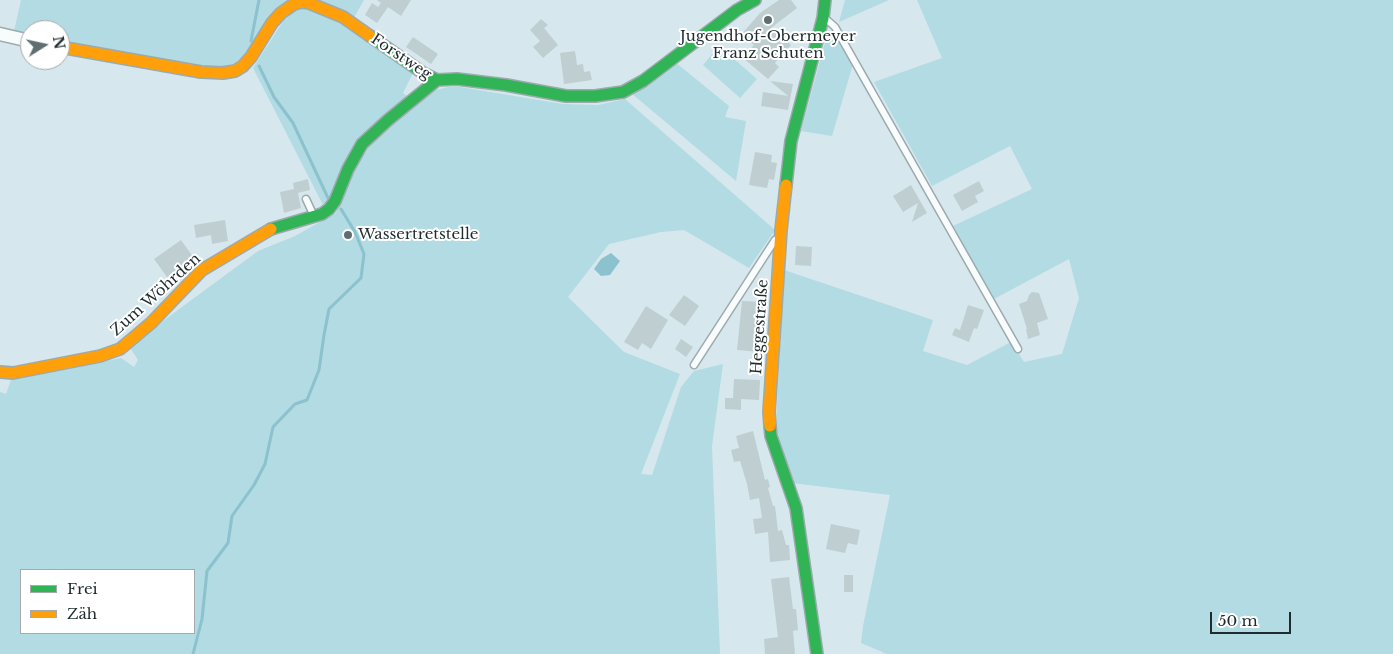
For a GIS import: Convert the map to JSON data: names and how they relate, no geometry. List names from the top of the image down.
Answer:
{
  "streets": {
    "street": ["Forstweg", "Zum Wöhrden", "Heggestraße"]
  },
  "crossings": [
    ["Forstweg", "Zum Wöhrden"]
  ],
  "places": ["Jugendhof-Obermeyer Franz Schuten", "Wassertretstelle"],
  "legend": ["Frei", "Zäh"],
  "scale_bar": "50 m",
  "north": "right"
}
